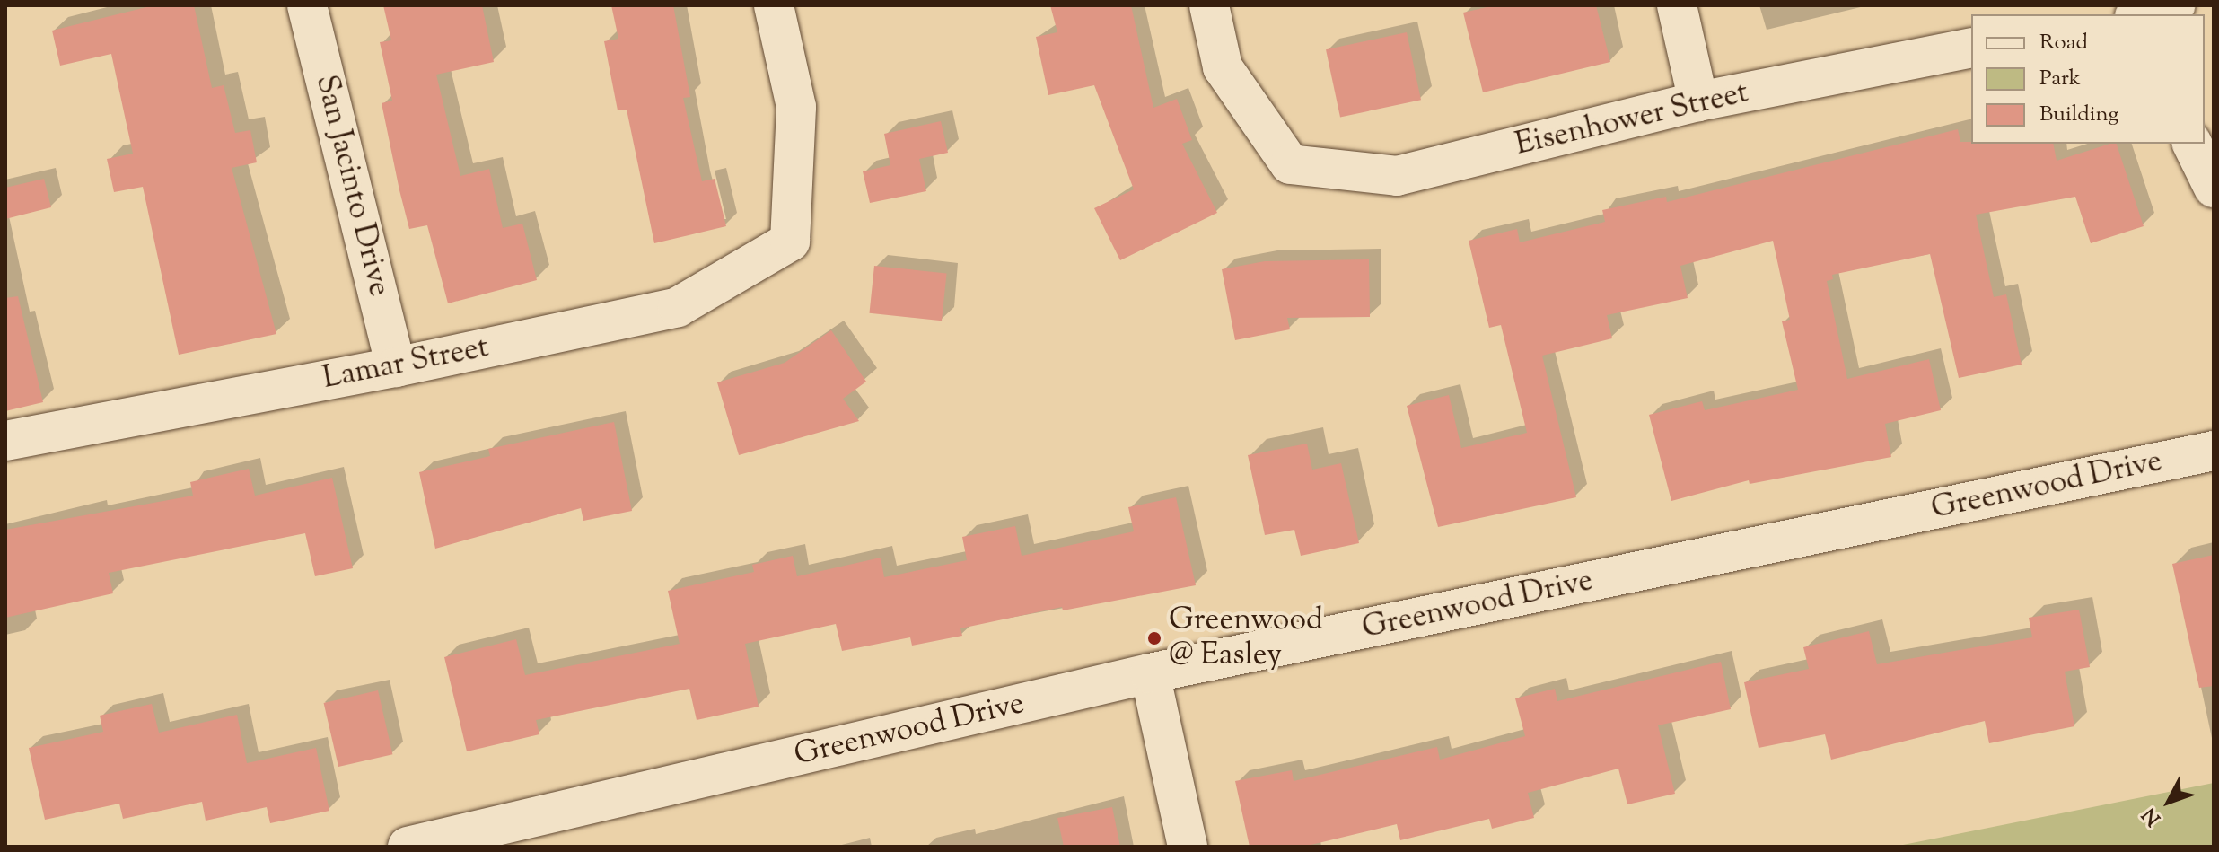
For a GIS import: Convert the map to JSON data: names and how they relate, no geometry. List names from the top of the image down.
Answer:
{
  "streets": {
    "street": [
      "Eisenhower Street",
      "San Jacinto Drive",
      "Lamar Street",
      "Greenwood Drive"
    ]
  },
  "crossings": [
    ["San Jacinto Drive", "Lamar Street"]
  ],
  "places": ["Greenwood @ Easley"],
  "legend": ["Road", "Park", "Building"],
  "north": "bottom left"
}
